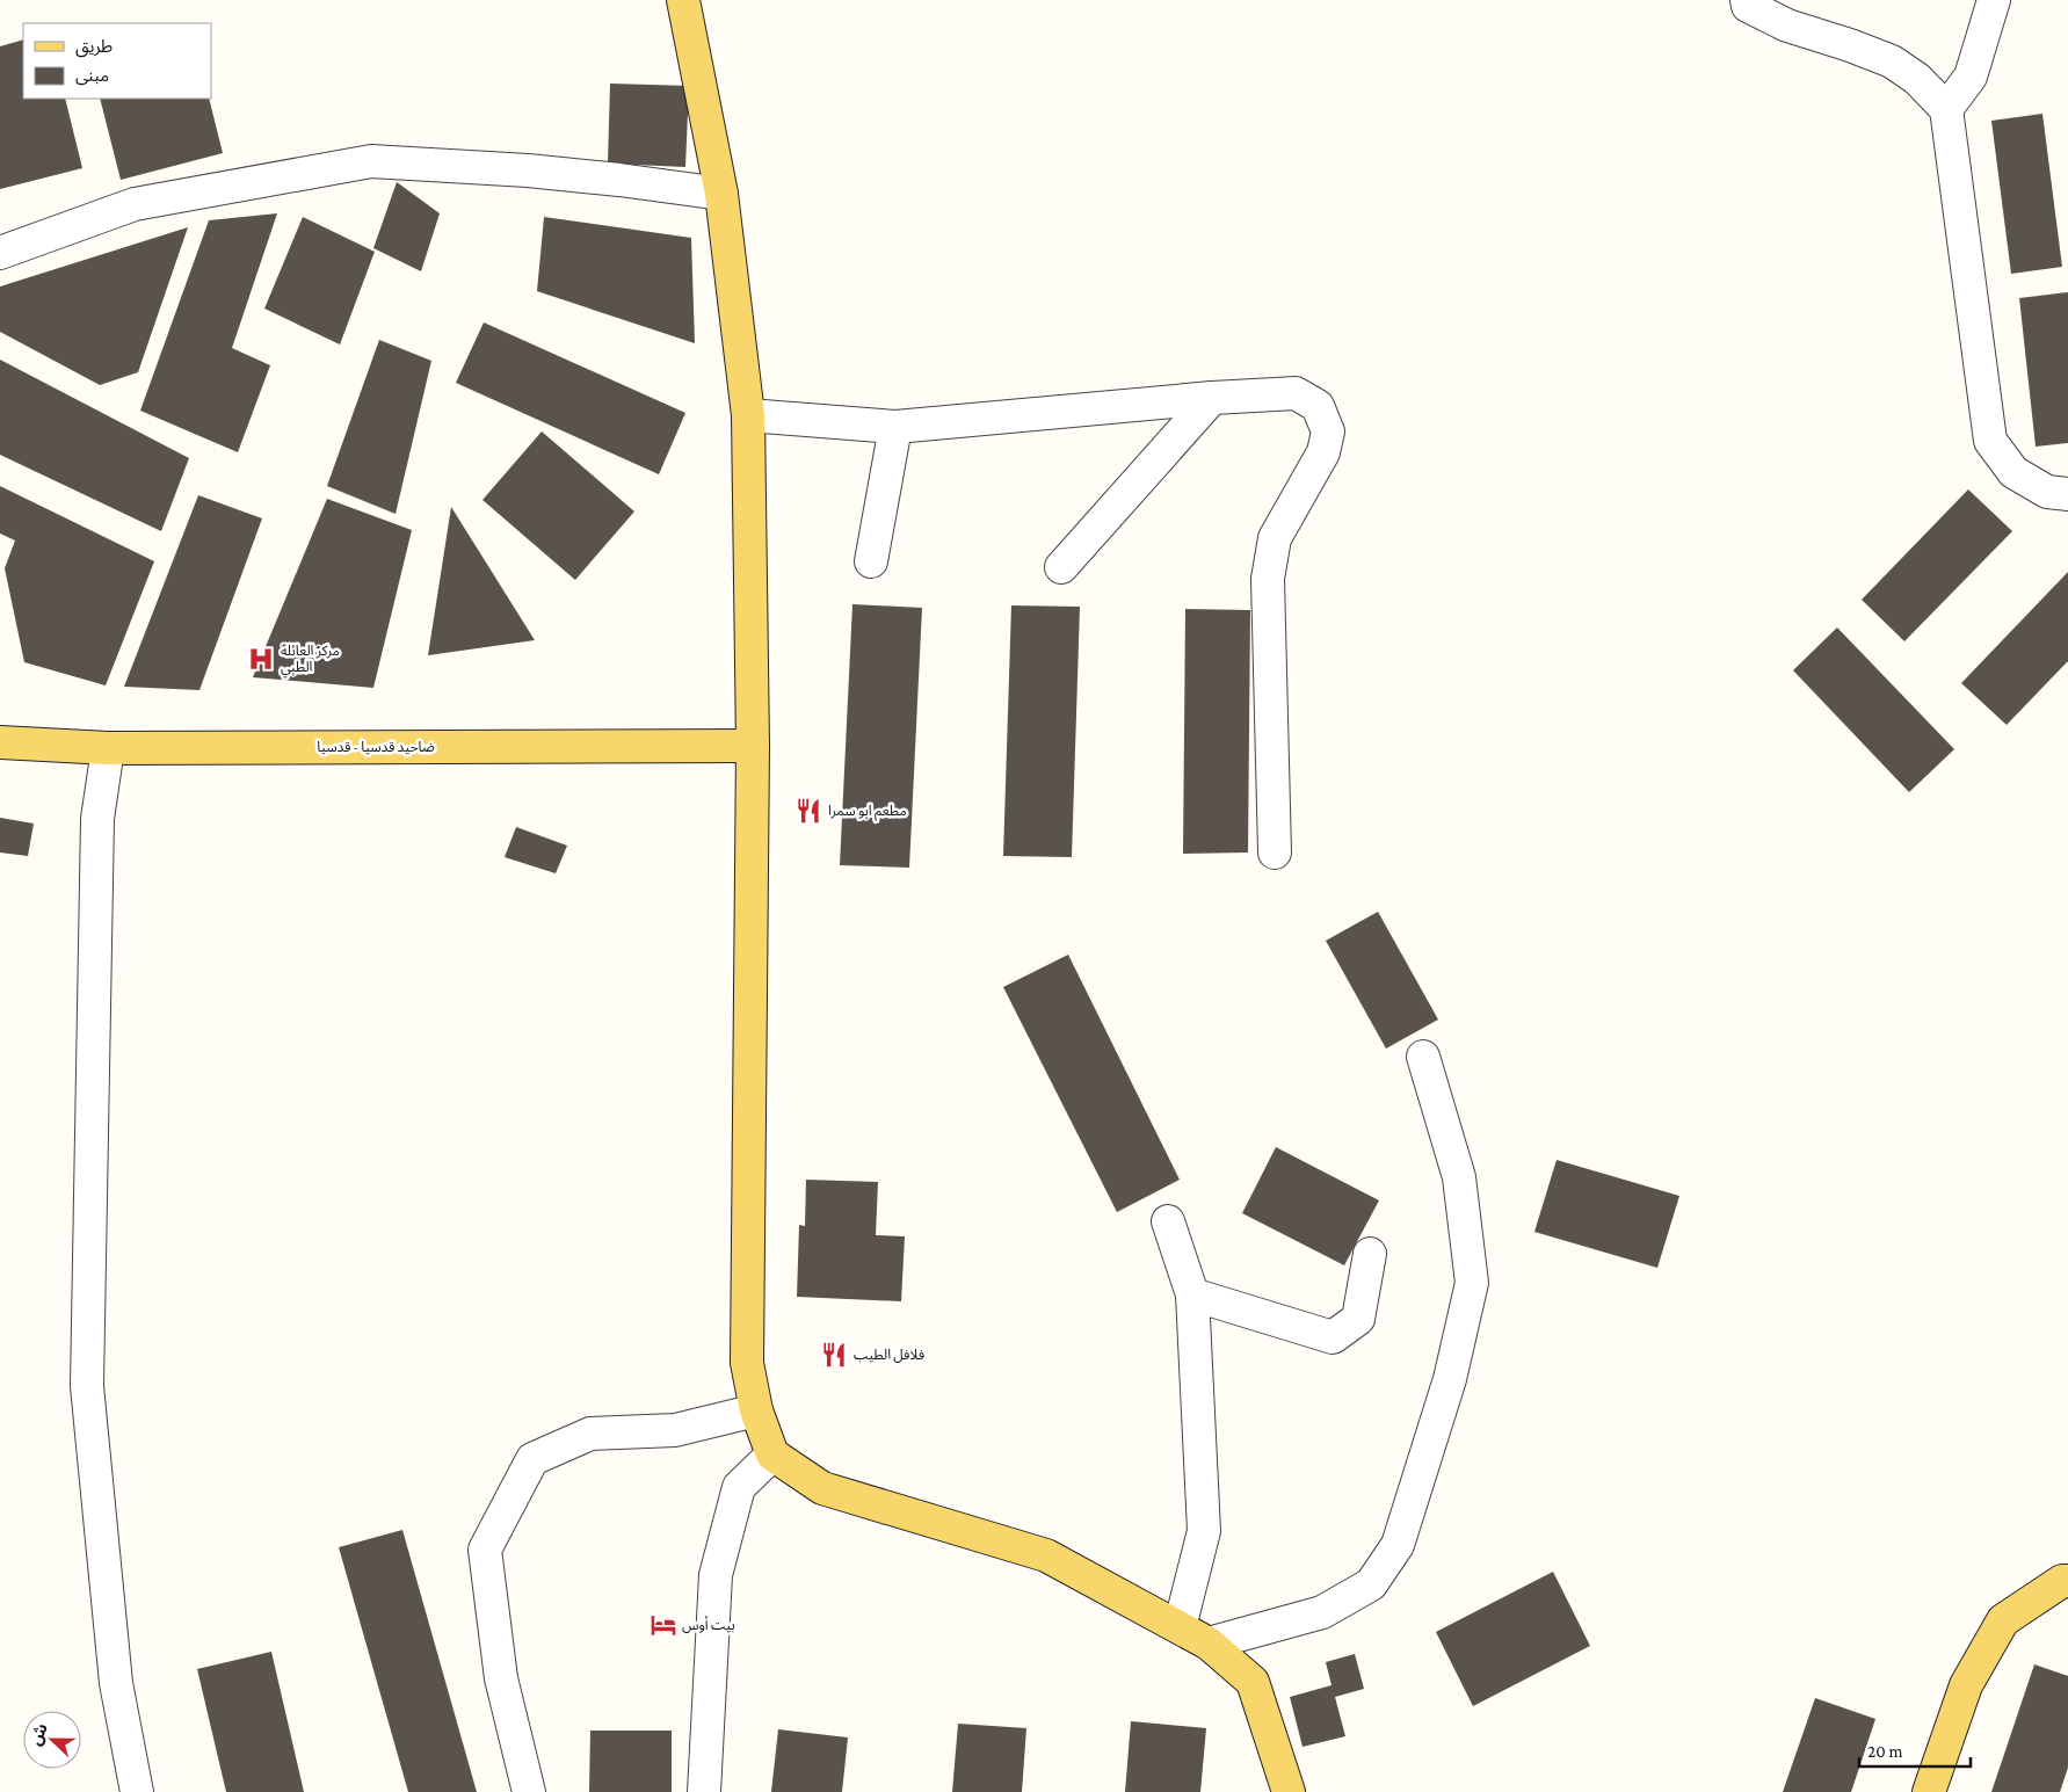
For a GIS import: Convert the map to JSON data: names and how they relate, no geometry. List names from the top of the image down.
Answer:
{
  "streets": {
    "main road": ["ضاحيد قدسيا - قدسيا"]
  },
  "places": {
    "hospital": ["مركز العائلة الطبي"],
    "restaurant": ["مطعم ابو سمرا", "فلافل الطيب"],
    "hotel": ["بيت أوس"]
  },
  "legend": ["طريق", "مبنى"],
  "scale_bar": "20 m",
  "north": "left"
}
